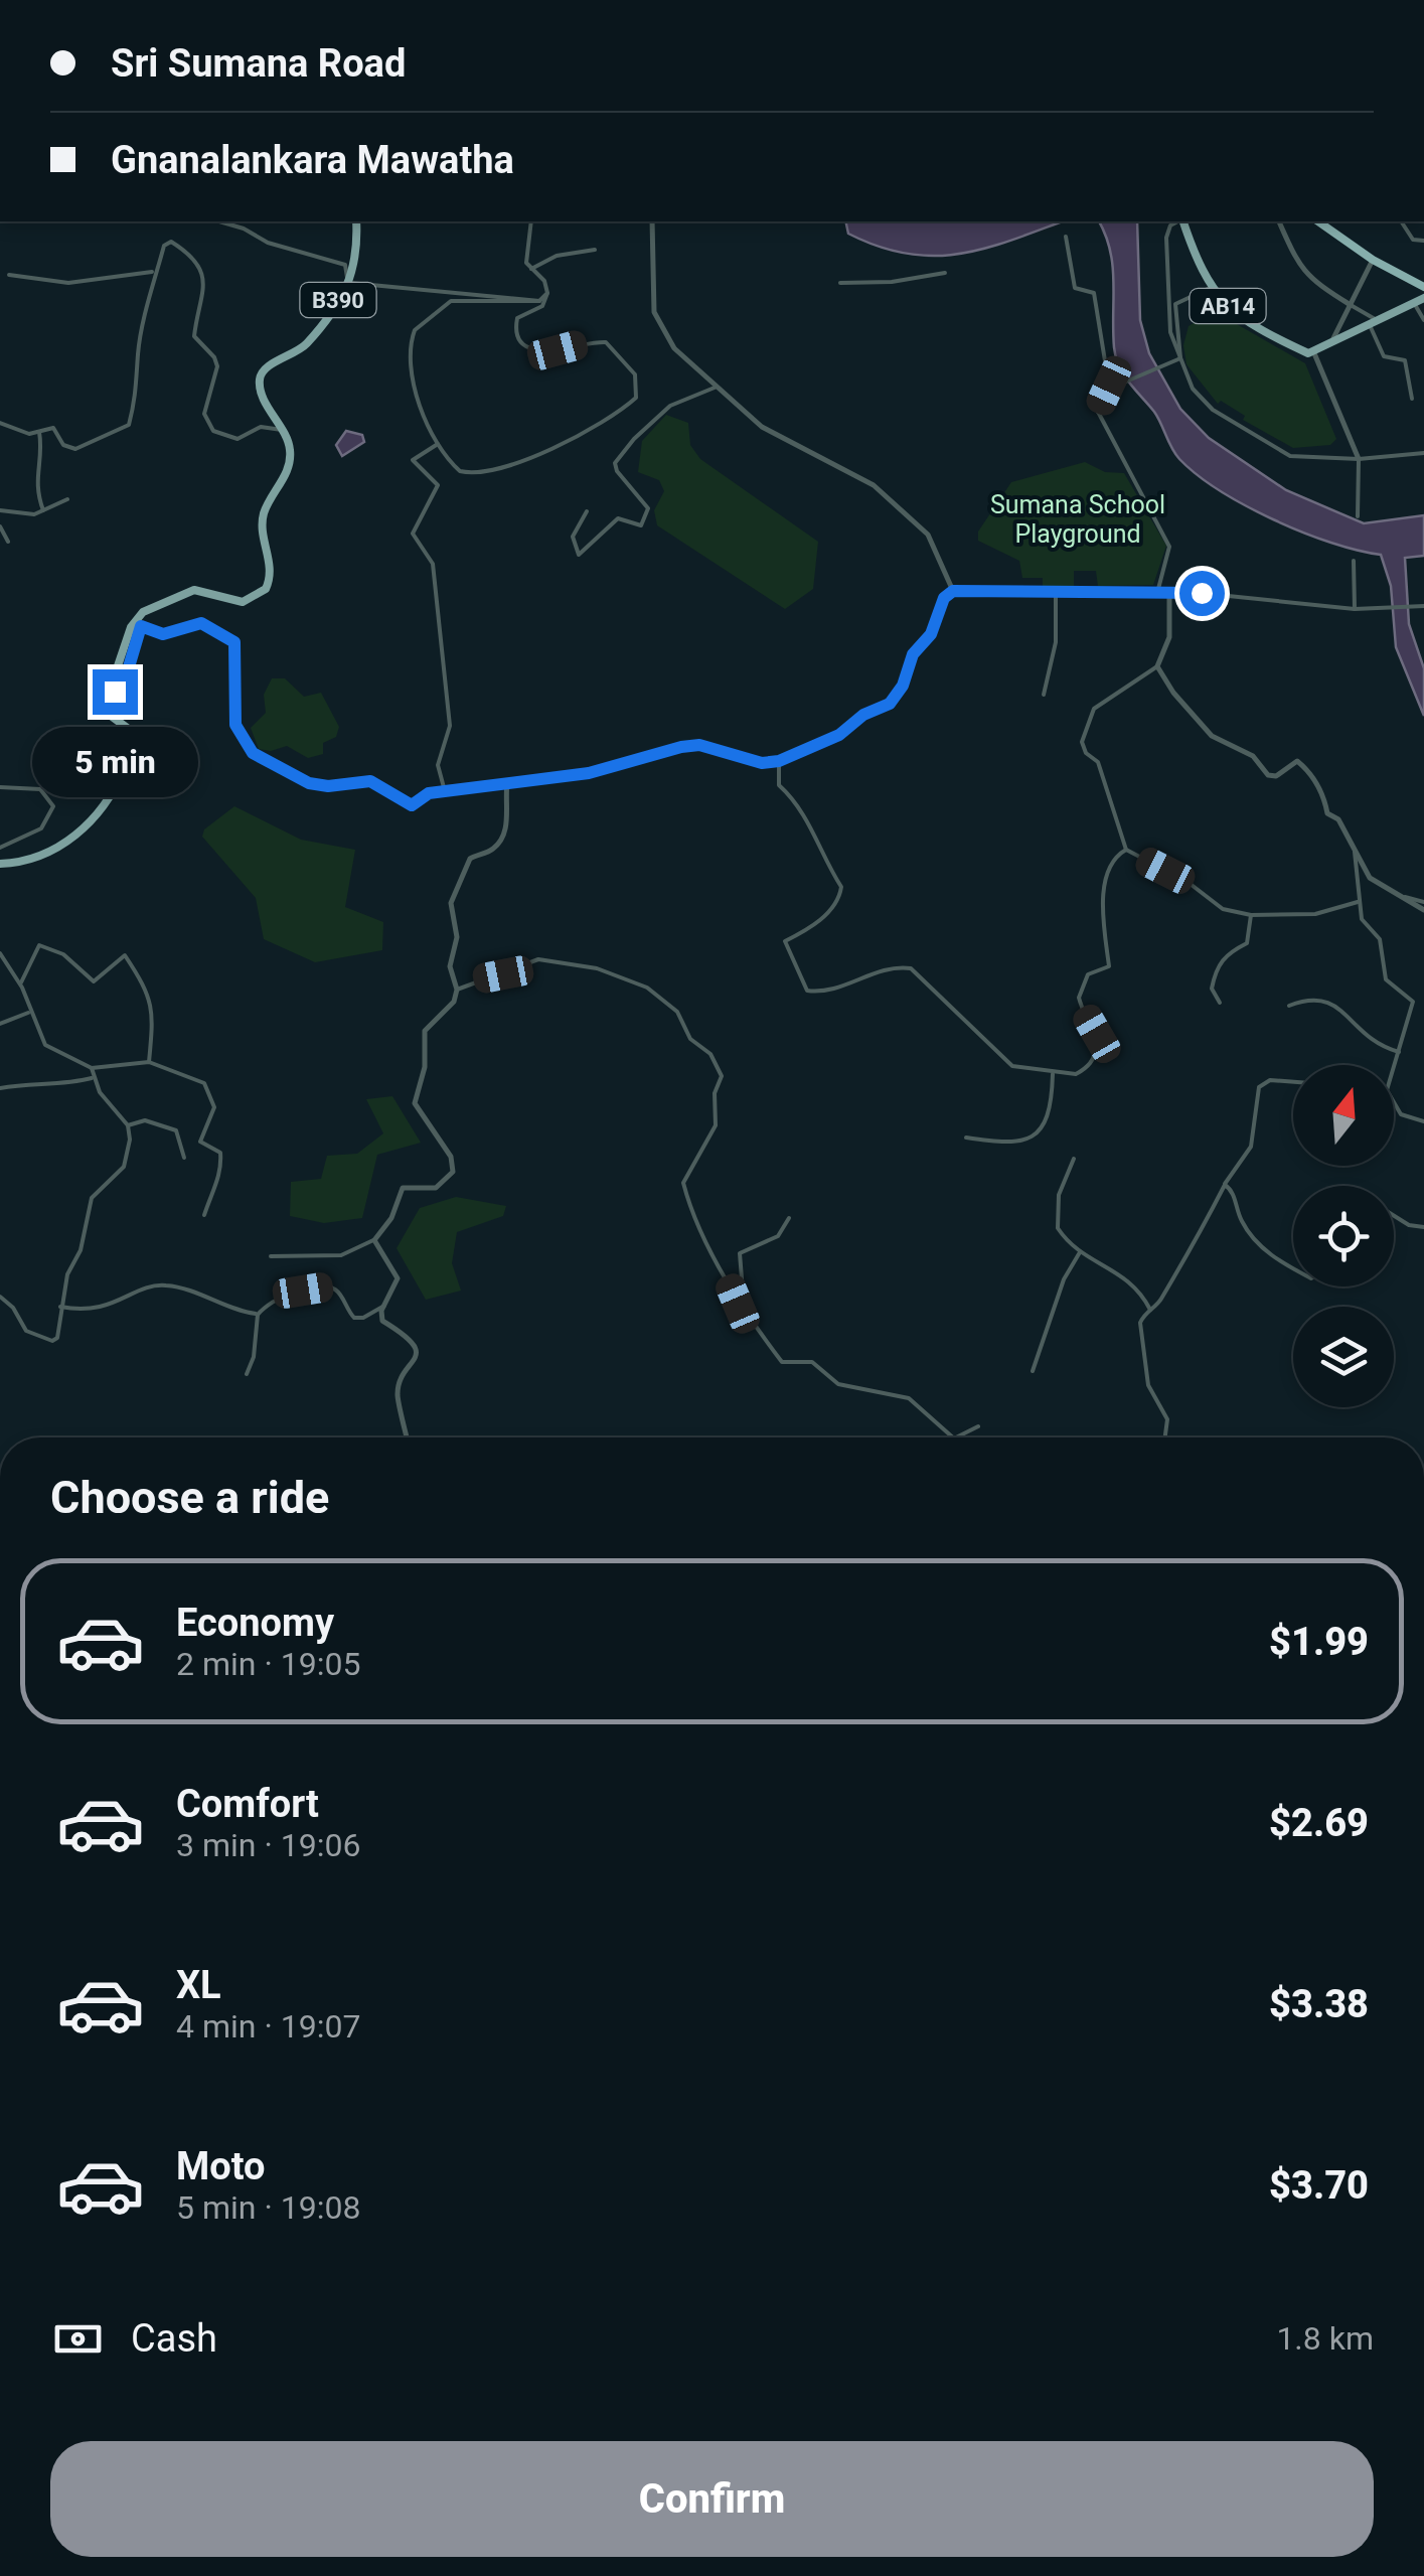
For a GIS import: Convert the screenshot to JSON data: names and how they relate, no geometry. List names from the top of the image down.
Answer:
{
  "streets": {
    "main road": ["B390", "AB14"]
  },
  "parks": ["Sumana School Playground"],
  "north": "top",
  "page": {
    "banner": ["Sri Sumana Road", "Gnanalankara Mawatha"],
    "bubble": "5 min",
    "heading": "Choose a ride",
    "list": [
      {
        "name": "Economy",
        "note": "2 min · 19:05",
        "value": "$1.99"
      },
      {
        "name": "Comfort",
        "note": "3 min · 19:06",
        "value": "$2.69"
      },
      {
        "name": "XL",
        "note": "4 min · 19:07",
        "value": "$3.38"
      },
      {
        "name": "Moto",
        "note": "5 min · 19:08",
        "value": "$3.70"
      }
    ],
    "pay": ["Cash", "1.8 km"],
    "buttons": "Confirm"
  }
}
